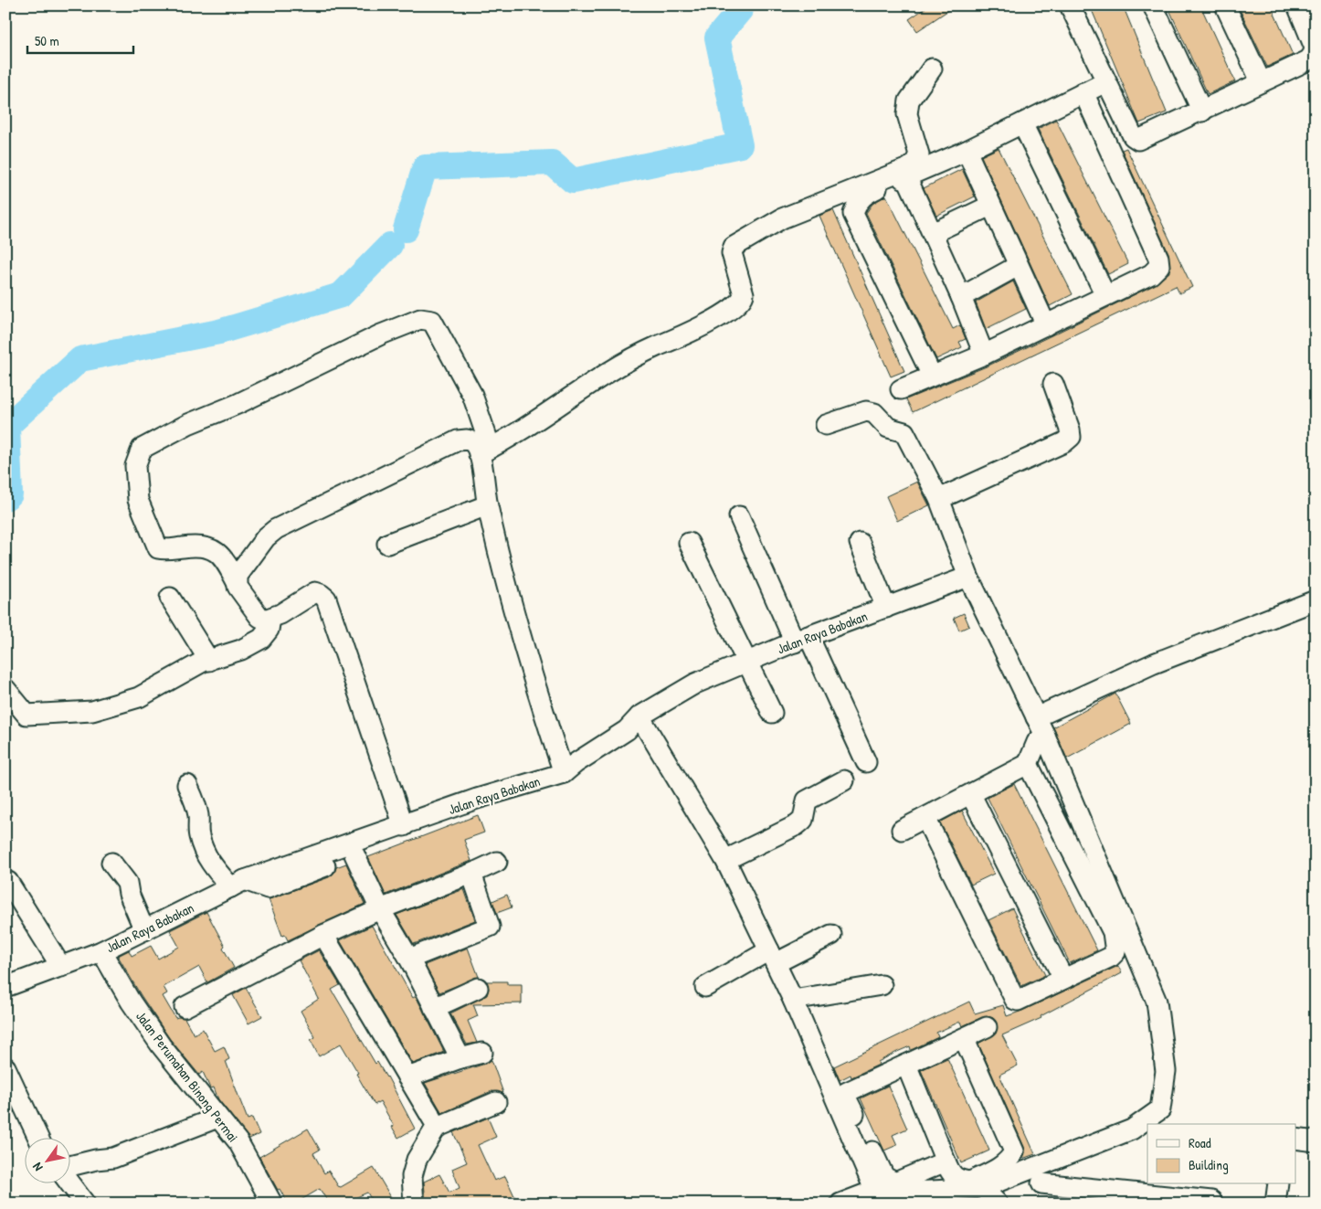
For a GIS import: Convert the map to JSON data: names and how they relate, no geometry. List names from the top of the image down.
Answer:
{
  "streets": {
    "street": ["Jalan Raya Babakan", "Jalan Perumahan Binong Permai"]
  },
  "crossings": [
    ["Jalan Raya Babakan", "Jalan Perumahan Binong Permai"]
  ],
  "legend": ["Road", "Building"],
  "scale_bar": "50 m",
  "north": "bottom left"
}
